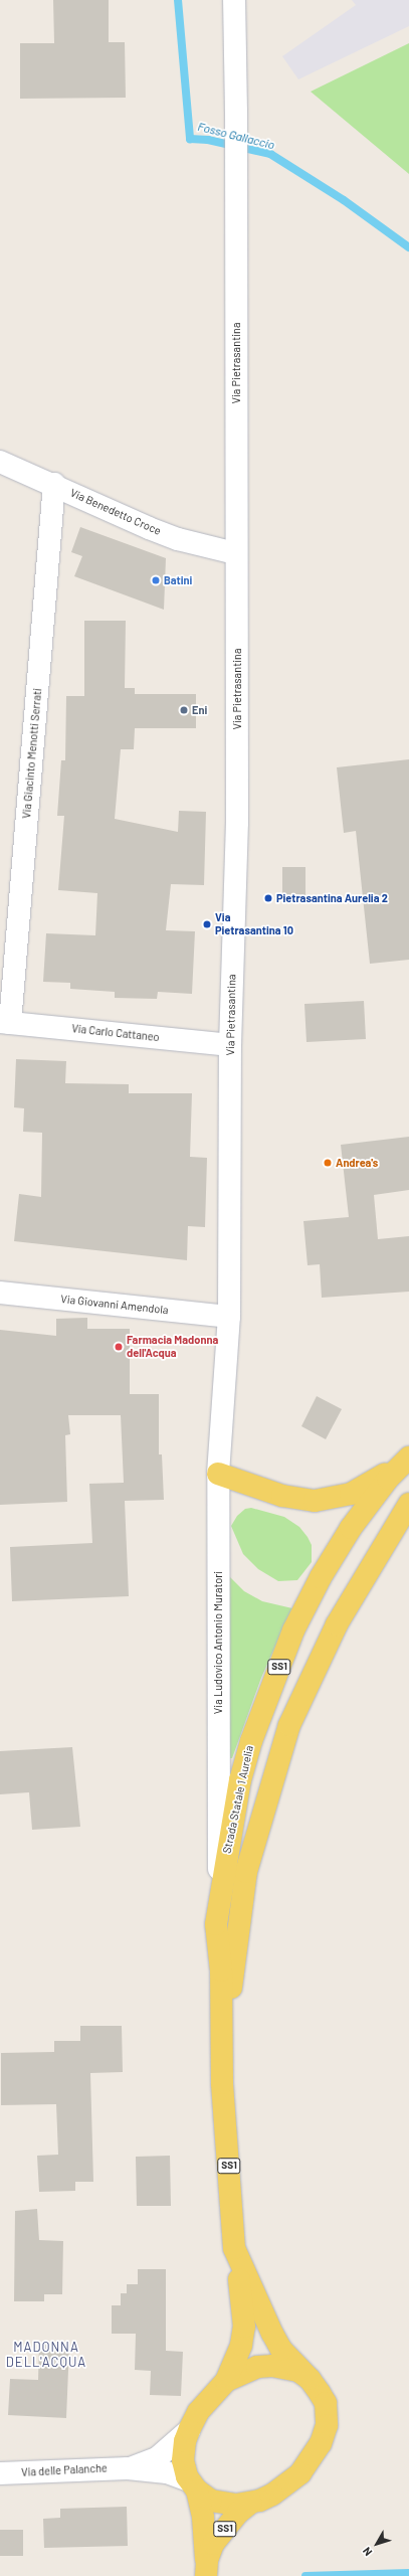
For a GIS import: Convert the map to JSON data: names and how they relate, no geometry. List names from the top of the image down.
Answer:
{
  "streets": {
    "main road": ["SS1", "Strada Statale 1 Aurelia"],
    "street": [
      "Via Pietrasantina",
      "Via Benedetto Croce",
      "Via Giacinto Menotti Serrati",
      "Via Carlo Cattaneo",
      "Via Giovanni Amendola",
      "Via Ludovico Antonio Muratori",
      "Via delle Palanche"
    ]
  },
  "crossings": [
    ["Via Pietrasantina", "Via Benedetto Croce"],
    ["Via Pietrasantina", "Via Carlo Cattaneo"],
    ["Via Pietrasantina", "Via Giovanni Amendola"],
    ["Via Pietrasantina", "Via Ludovico Antonio Muratori"],
    ["Via Benedetto Croce", "Via Giacinto Menotti Serrati"],
    ["Via Giacinto Menotti Serrati", "Via Carlo Cattaneo"],
    ["Via Ludovico Antonio Muratori", "Strada Statale 1 Aurelia"],
    ["SS1", "Strada Statale 1 Aurelia"],
    ["SS1", "Via delle Palanche"],
    ["Strada Statale 1 Aurelia", "Via delle Palanche"]
  ],
  "districts": ["MADONNA DELL'ACQUA"],
  "water": ["Fosso Gallaccio"],
  "places": [
    "Batini",
    "Eni",
    "Pietrasantina Aurelia 2",
    "Via Pietrasantina 10",
    "Andrea's",
    "Farmacia Madonna dell'Acqua"
  ],
  "north": "bottom left"
}
